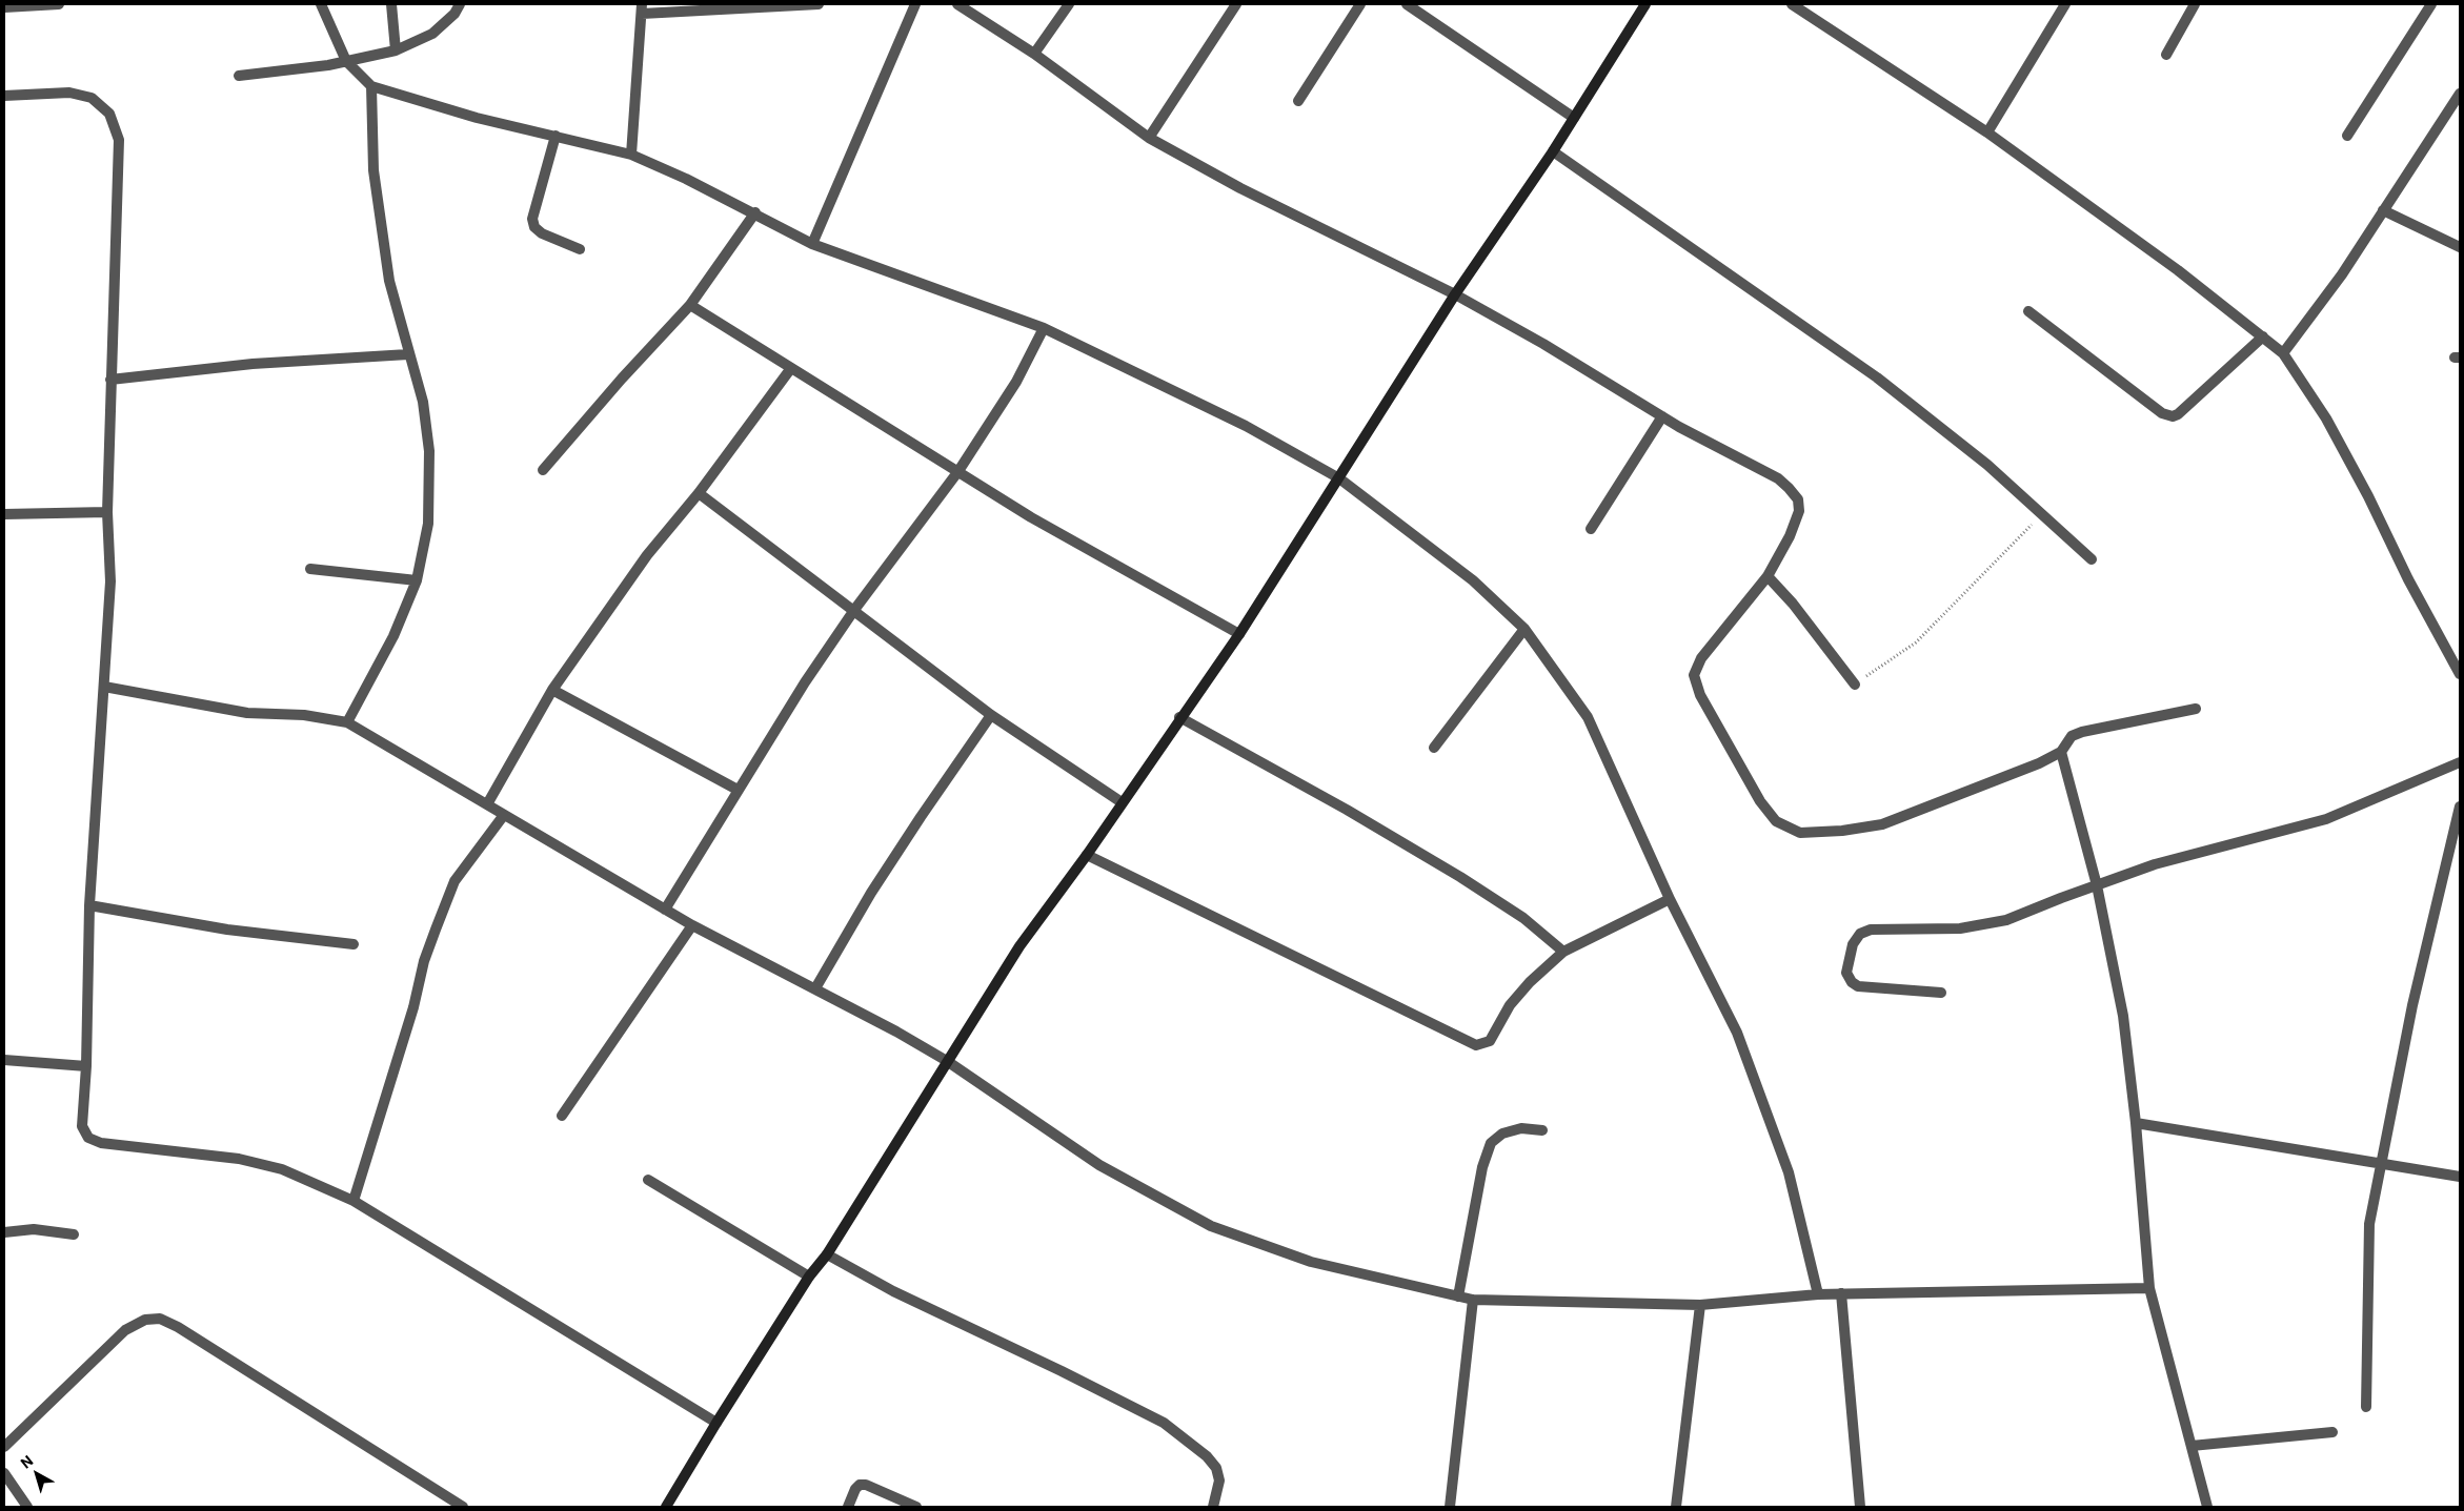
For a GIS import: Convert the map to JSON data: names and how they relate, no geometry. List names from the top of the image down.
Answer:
{
  "north": "top left"
}
